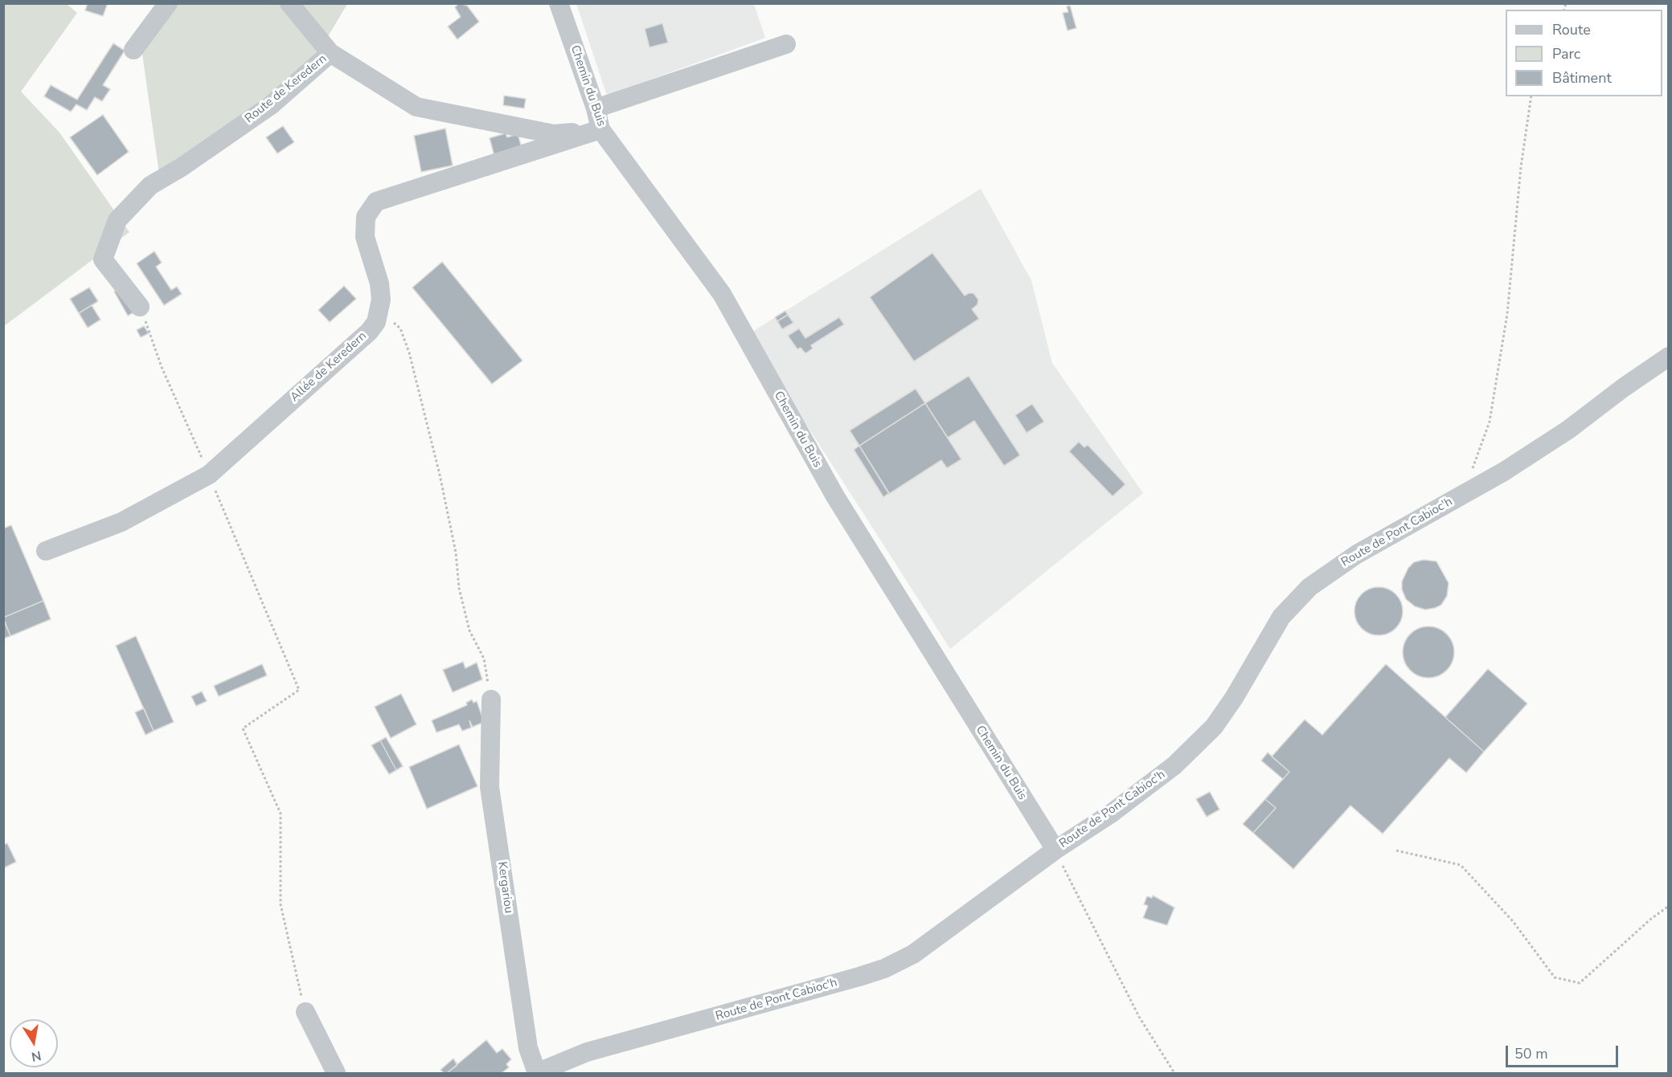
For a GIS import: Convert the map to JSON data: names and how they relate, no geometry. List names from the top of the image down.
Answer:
{
  "streets": {
    "street": [
      "Chemin du Buis",
      "Route de Keredern",
      "Allée de Keredern",
      "Route de Pont Cabioc'h",
      "Kergariou"
    ]
  },
  "crossings": [
    ["Chemin du Buis", "Route de Keredern"],
    ["Chemin du Buis", "Allée de Keredern"],
    ["Chemin du Buis", "Route de Pont Cabioc'h"],
    ["Route de Keredern", "Allée de Keredern"],
    ["Route de Pont Cabioc'h", "Kergariou"]
  ],
  "legend": ["Route", "Parc", "Bâtiment"],
  "scale_bar": "50 m",
  "north": "bottom"
}
